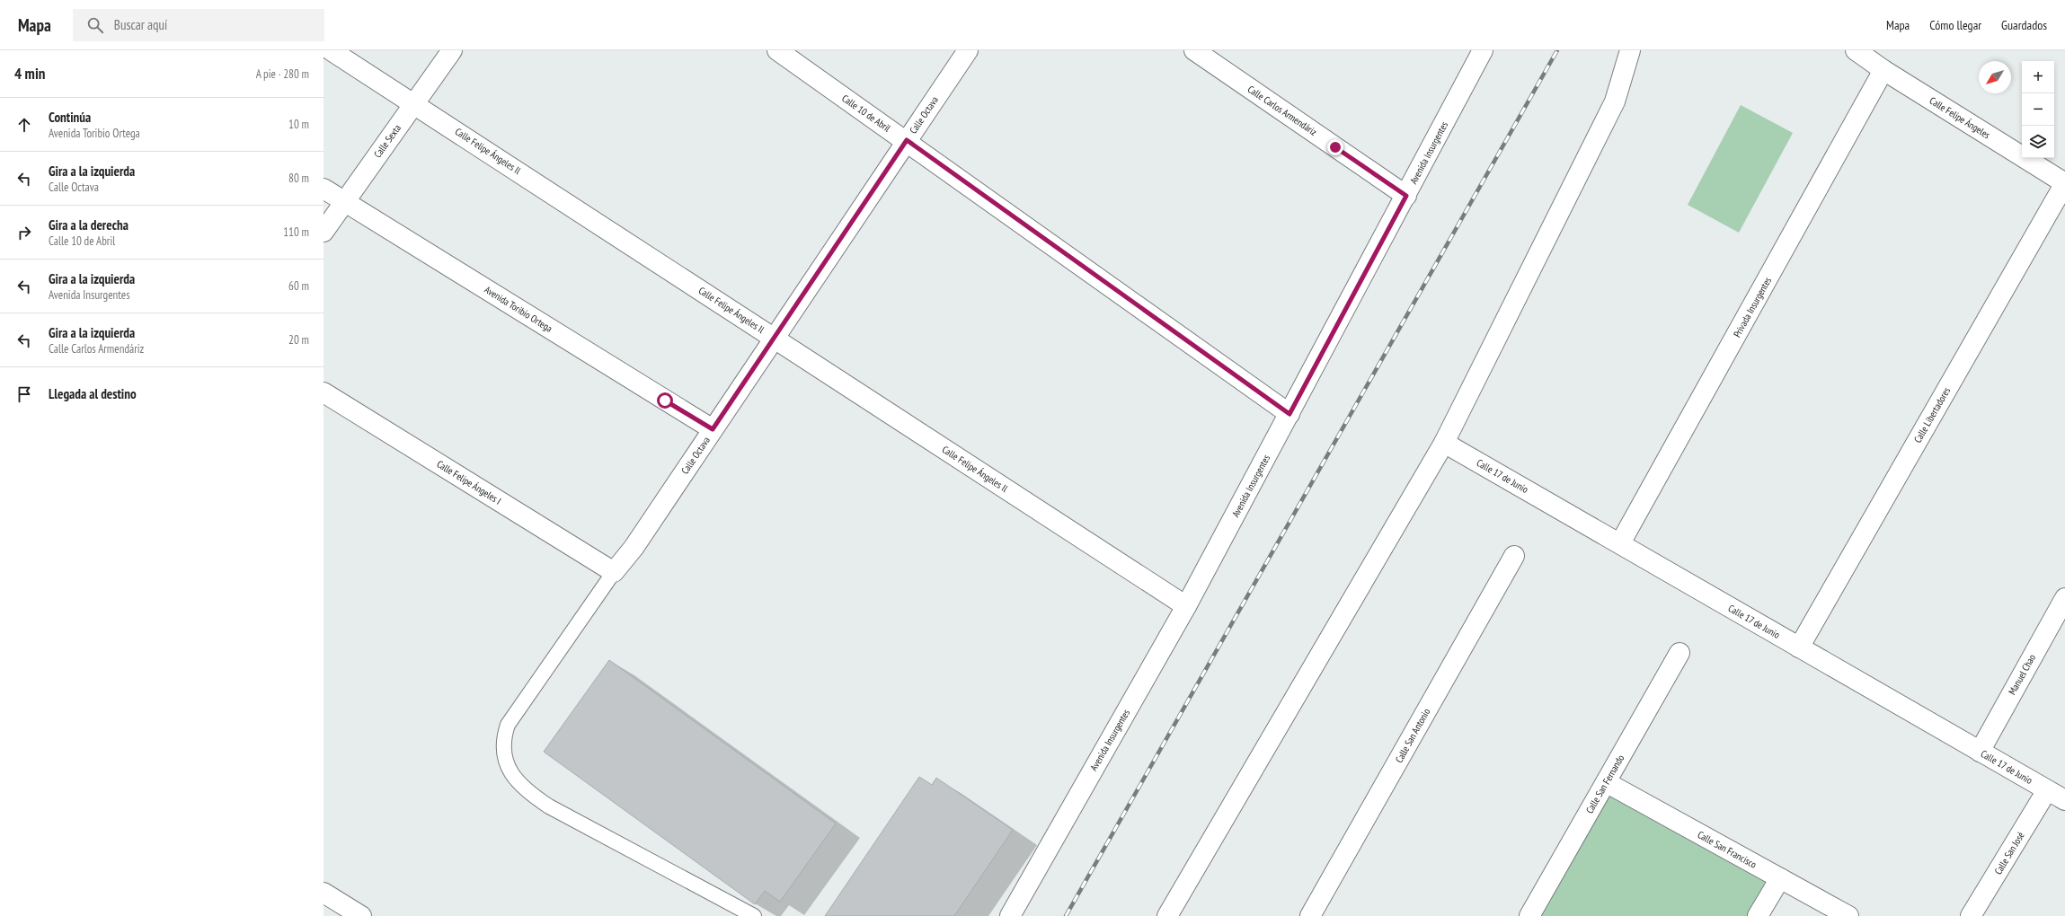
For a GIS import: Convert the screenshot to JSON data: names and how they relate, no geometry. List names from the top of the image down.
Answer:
{
  "streets": {
    "street": [
      "Calle Carlos Armendáriz",
      "Calle 10 de Abril",
      "Calle Octava",
      "Calle Felipe Ángeles",
      "Calle Sexta",
      "Calle Felipe Ángeles Il",
      "Avenida Insurgentes",
      "Privada Insurgentes",
      "Avenida Toribio Ortega",
      "Calle Libertadores",
      "Calle 17 de Junio",
      "Calle Felipe Ángeles I",
      "Manuel Chao",
      "Calle San Antonio",
      "Calle San Fernando",
      "Calle San Francisco",
      "Calle San José"
    ]
  },
  "crossings": [
    ["Calle Carlos Armendáriz", "Avenida Insurgentes"],
    ["Calle 10 de Abril", "Calle Octava"],
    ["Calle 10 de Abril", "Avenida Insurgentes"],
    ["Calle Octava", "Calle Felipe Ángeles Il"],
    ["Calle Octava", "Avenida Toribio Ortega"],
    ["Calle Octava", "Calle Felipe Ángeles I"],
    ["Calle Felipe Ángeles", "Privada Insurgentes"],
    ["Calle Felipe Ángeles", "Calle Libertadores"],
    ["Calle Sexta", "Calle Felipe Ángeles Il"],
    ["Calle Sexta", "Avenida Toribio Ortega"],
    ["Calle Felipe Ángeles Il", "Avenida Insurgentes"],
    ["Privada Insurgentes", "Calle 17 de Junio"],
    ["Calle Libertadores", "Calle 17 de Junio"],
    ["Calle 17 de Junio", "Manuel Chao"],
    ["Calle 17 de Junio", "Calle San José"],
    ["Calle San Fernando", "Calle San Francisco"]
  ],
  "north": "bottom left",
  "page": {
    "header": "Mapa",
    "search": "Buscar aquí",
    "nav": ["Mapa", "Cómo llegar", "Guardados"],
    "heading": ["4 min", "A pie · 280 m"],
    "map_buttons": ["+", "−"],
    "list": [
      ["Continúa", "Avenida Toribio Ortega", "10 m"],
      ["Gira a la izquierda", "Calle Octava", "80 m"],
      ["Gira a la derecha", "Calle 10 de Abril", "110 m"],
      ["Gira a la izquierda", "Avenida Insurgentes", "60 m"],
      ["Gira a la izquierda", "Calle Carlos Armendáriz", "20 m"],
      "Llegada al destino"
    ]
  }
}
